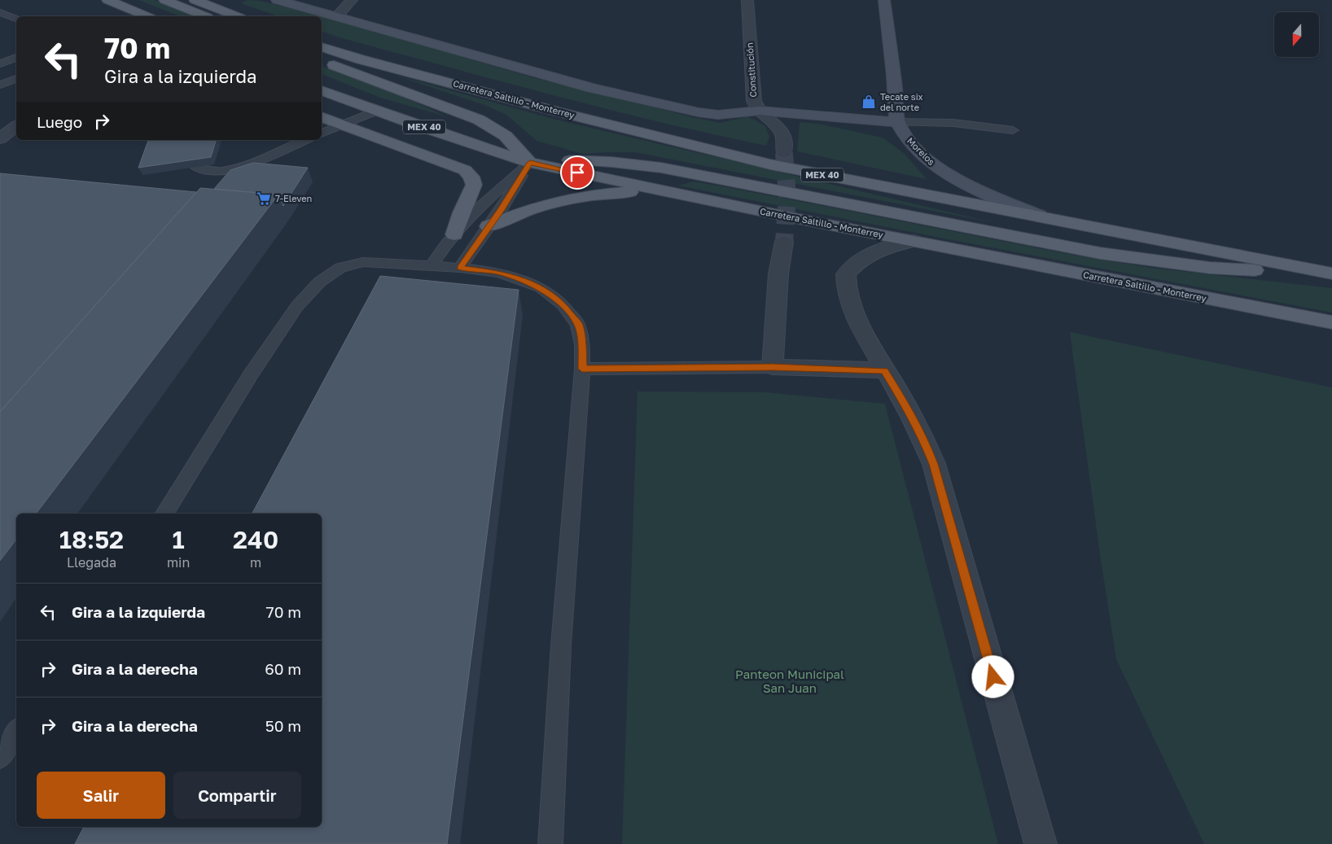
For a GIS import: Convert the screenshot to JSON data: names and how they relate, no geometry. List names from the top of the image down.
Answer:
{
  "streets": {
    "main road": ["Carretera Saltillo - Monterrey", "MEX 40"],
    "street": ["Constitución", "Morelos"]
  },
  "crossings": [
    ["Carretera Saltillo - Monterrey", "Morelos"]
  ],
  "parks": ["Panteon Municipal San Juan"],
  "places": {
    "shop": ["Tecate six del norte"],
    "supermarket": ["7-Eleven"]
  },
  "north": "bottom",
  "page": {
    "turn": ["70 m", "Gira a la izquierda"],
    "then": "Luego",
    "eta": [
      "18:52",
      "Llegada",
      "1",
      "min",
      "240",
      "m"
    ],
    "list": [
      {
        "name": "Gira a la izquierda",
        "value": "70 m"
      },
      {
        "name": "Gira a la derecha",
        "value": "60 m"
      },
      {
        "name": "Gira a la derecha",
        "value": "50 m"
      }
    ],
    "buttons": ["Salir", "Compartir"]
  }
}
